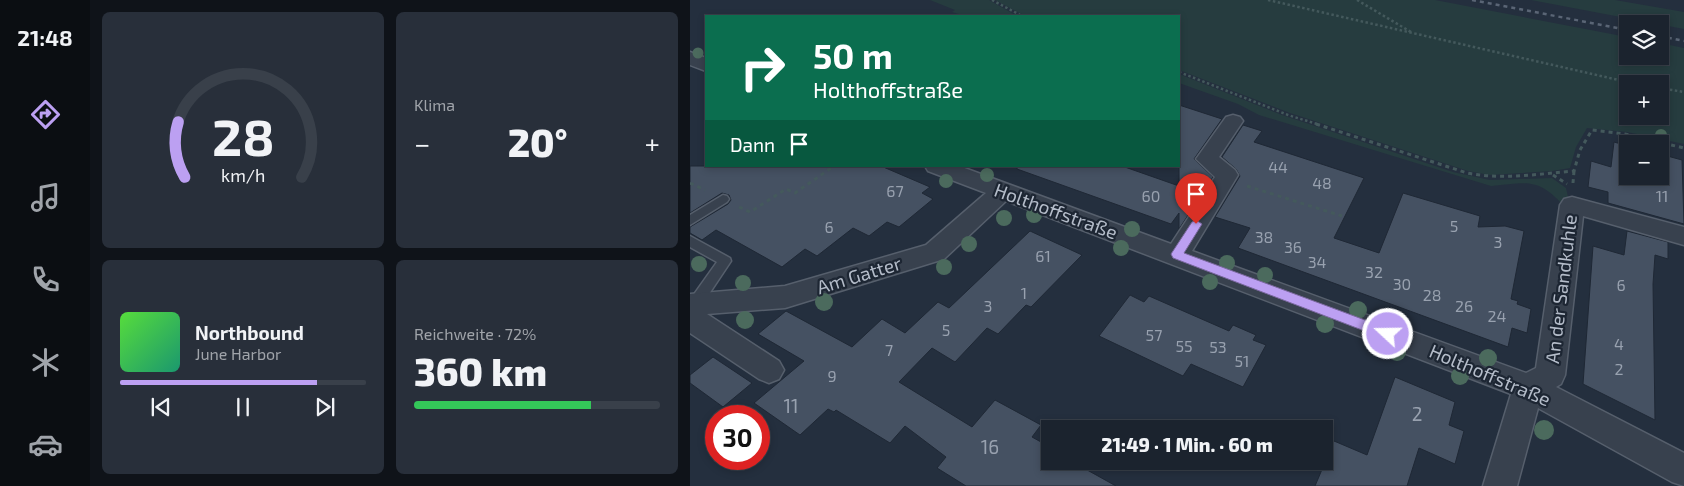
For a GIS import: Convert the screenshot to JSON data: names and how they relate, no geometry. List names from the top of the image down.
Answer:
{
  "streets": {
    "street": ["Holthoffstraße", "Am Gatter", "An der Sandkuhle"]
  },
  "crossings": [
    ["Holthoffstraße", "Am Gatter"],
    ["Holthoffstraße", "An der Sandkuhle"]
  ],
  "house_numbers": [
    "44",
    "48",
    "67",
    "60",
    "11",
    "5",
    "6",
    "38",
    "3",
    "36",
    "61",
    "34",
    "32",
    "30",
    "6",
    "1",
    "28",
    "3",
    "26",
    "24",
    "5",
    "57",
    "4",
    "55",
    "53",
    "7",
    "51",
    "2",
    "9",
    "11",
    "2",
    "16"
  ],
  "page": {
    "tabs": "21:48",
    "tile": [
      "Klima",
      ["Reichweite · 72%", "360 km"]
    ],
    "map_buttons": ["+", "−"],
    "turn": ["50 m", "Holthoffstraße"],
    "then": "Dann",
    "heat": ["−", "20°", "+"],
    "song": ["Northbound", "June Harbor"],
    "limit": "30",
    "trip": "21:49 · 1 Min. · 60 m",
    "gauge": ["28", "km/h"]
  }
}
